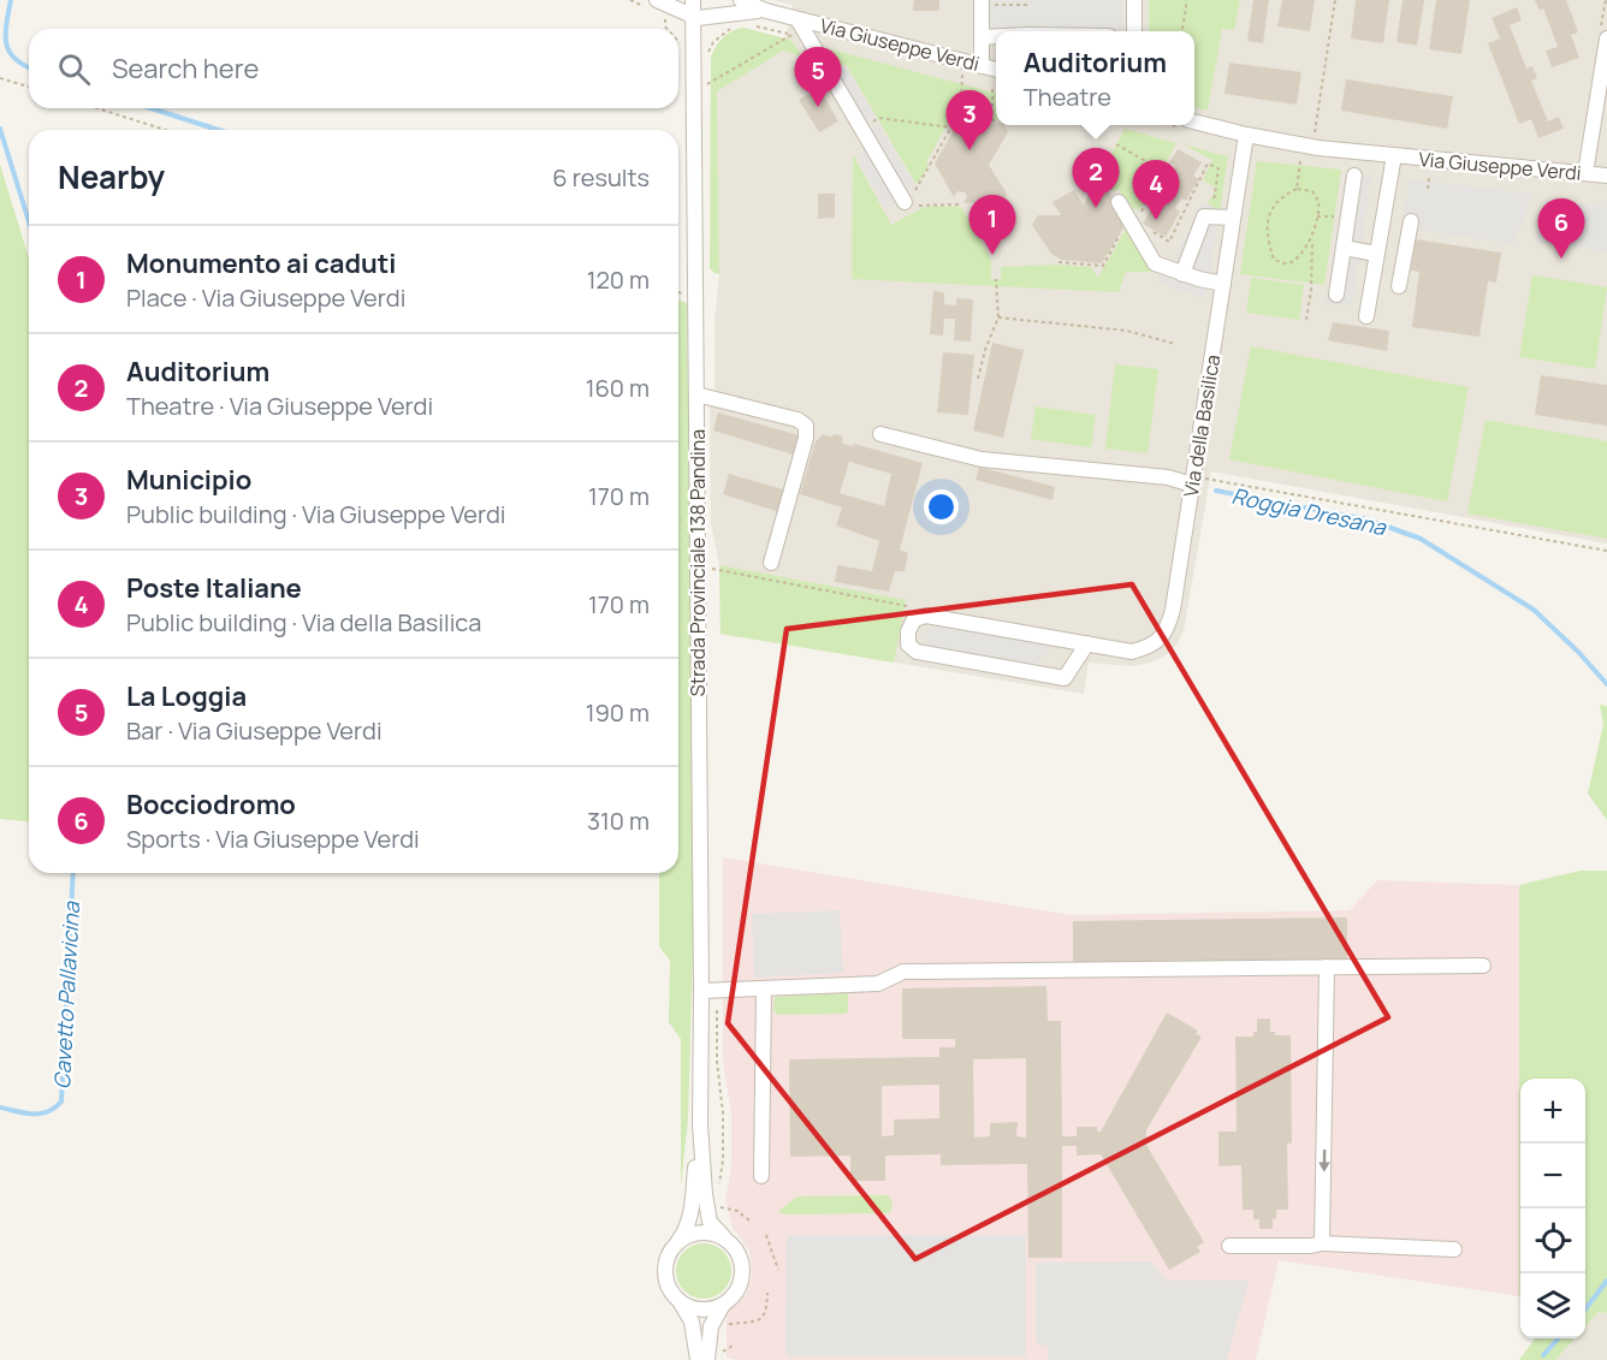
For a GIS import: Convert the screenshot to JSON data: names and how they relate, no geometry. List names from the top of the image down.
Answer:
{
  "streets": {
    "street": ["Via Giuseppe Verdi", "Via della Basilica", "Strada Provinciale 138 Pandina"]
  },
  "crossings": [
    ["Via Giuseppe Verdi", "Via della Basilica"]
  ],
  "water": ["Roggia Dresana", "Cavetto Pallavicina"],
  "page": {
    "search": "Search here",
    "popup": ["Auditorium", "Theatre"],
    "pins": [
      "5",
      "3",
      "2",
      "4",
      "1",
      "6"
    ],
    "heading": ["Nearby", "6 results"],
    "list": [
      {
        "mark": "1",
        "name": "Monumento ai caduti",
        "note": "Place · Via Giuseppe Verdi",
        "value": "120 m"
      },
      {
        "mark": "2",
        "name": "Auditorium",
        "note": "Theatre · Via Giuseppe Verdi",
        "value": "160 m"
      },
      {
        "mark": "3",
        "name": "Municipio",
        "note": "Public building · Via Giuseppe Verdi",
        "value": "170 m"
      },
      {
        "mark": "4",
        "name": "Poste Italiane",
        "note": "Public building · Via della Basilica",
        "value": "170 m"
      },
      {
        "mark": "5",
        "name": "La Loggia",
        "note": "Bar · Via Giuseppe Verdi",
        "value": "190 m"
      },
      {
        "mark": "6",
        "name": "Bocciodromo",
        "note": "Sports · Via Giuseppe Verdi",
        "value": "310 m"
      }
    ],
    "map_buttons": ["+", "−"]
  }
}
